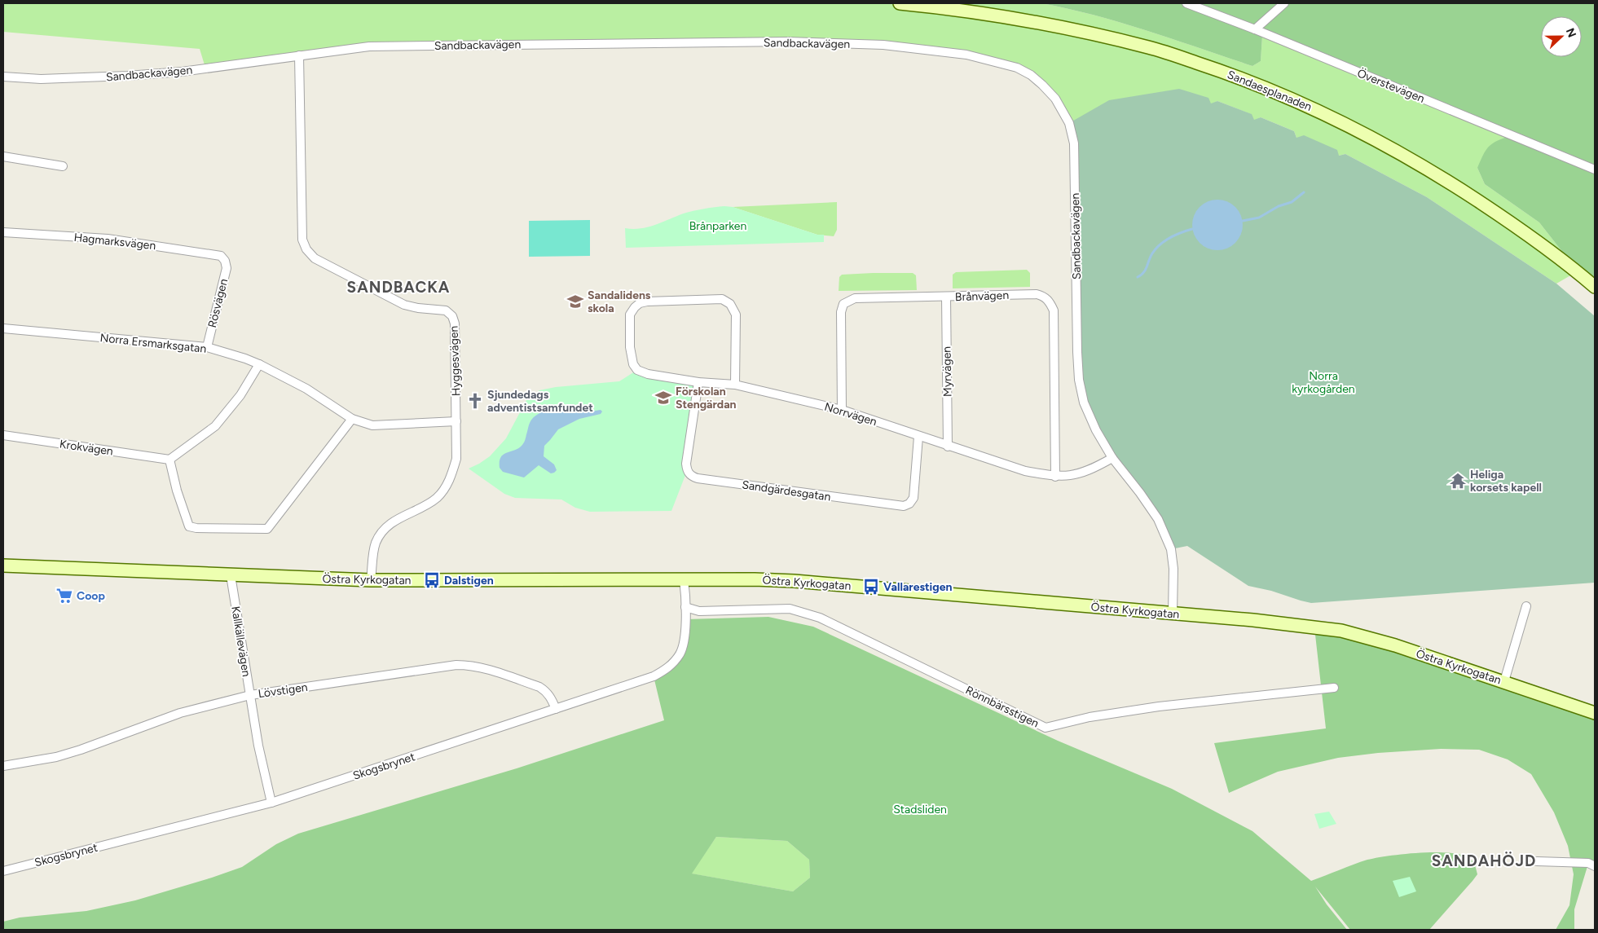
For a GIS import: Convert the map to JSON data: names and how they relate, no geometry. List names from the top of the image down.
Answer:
{
  "streets": {
    "street": [
      "Sandbackavägen",
      "Överstevägen",
      "Sandaesplanaden",
      "Hagmarksvägen",
      "Brånvägen",
      "Rösvägen",
      "Norra Ersmarksgatan",
      "Hyggesvägen",
      "Myrvägen",
      "Norrvägen",
      "Krokvägen",
      "Sandgärdesgatan",
      "Östra Kyrkogatan",
      "Kallkällevägen",
      "Lövstigen",
      "Rönnbärsstigen",
      "Skogsbrynet"
    ]
  },
  "crossings": [
    ["Sandbackavägen", "Hyggesvägen"],
    ["Sandbackavägen", "Norrvägen"],
    ["Sandbackavägen", "Östra Kyrkogatan"],
    ["Hagmarksvägen", "Rösvägen"],
    ["Brånvägen", "Myrvägen"],
    ["Brånvägen", "Norrvägen"],
    ["Rösvägen", "Norra Ersmarksgatan"],
    ["Norra Ersmarksgatan", "Hyggesvägen"],
    ["Hyggesvägen", "Östra Kyrkogatan"],
    ["Myrvägen", "Norrvägen"],
    ["Norrvägen", "Sandgärdesgatan"],
    ["Östra Kyrkogatan", "Kallkällevägen"],
    ["Östra Kyrkogatan", "Skogsbrynet"],
    ["Kallkällevägen", "Lövstigen"],
    ["Kallkällevägen", "Skogsbrynet"],
    ["Lövstigen", "Skogsbrynet"],
    ["Rönnbärsstigen", "Skogsbrynet"]
  ],
  "districts": ["SANDBACKA", "SANDAHÖJD"],
  "parks": ["Brånparken", "Norra kyrkogården", "Stadsliden"],
  "places": {
    "school or university": ["Sandalidens skola", "Förskolan Stengärdan"],
    "church": ["Sjundedags adventistsamfundet"],
    "temple": ["Heliga korsets kapell"],
    "bus stop": ["Dalstigen", "Vallarestigen"],
    "supermarket": ["Coop"]
  },
  "north": "right"
}
